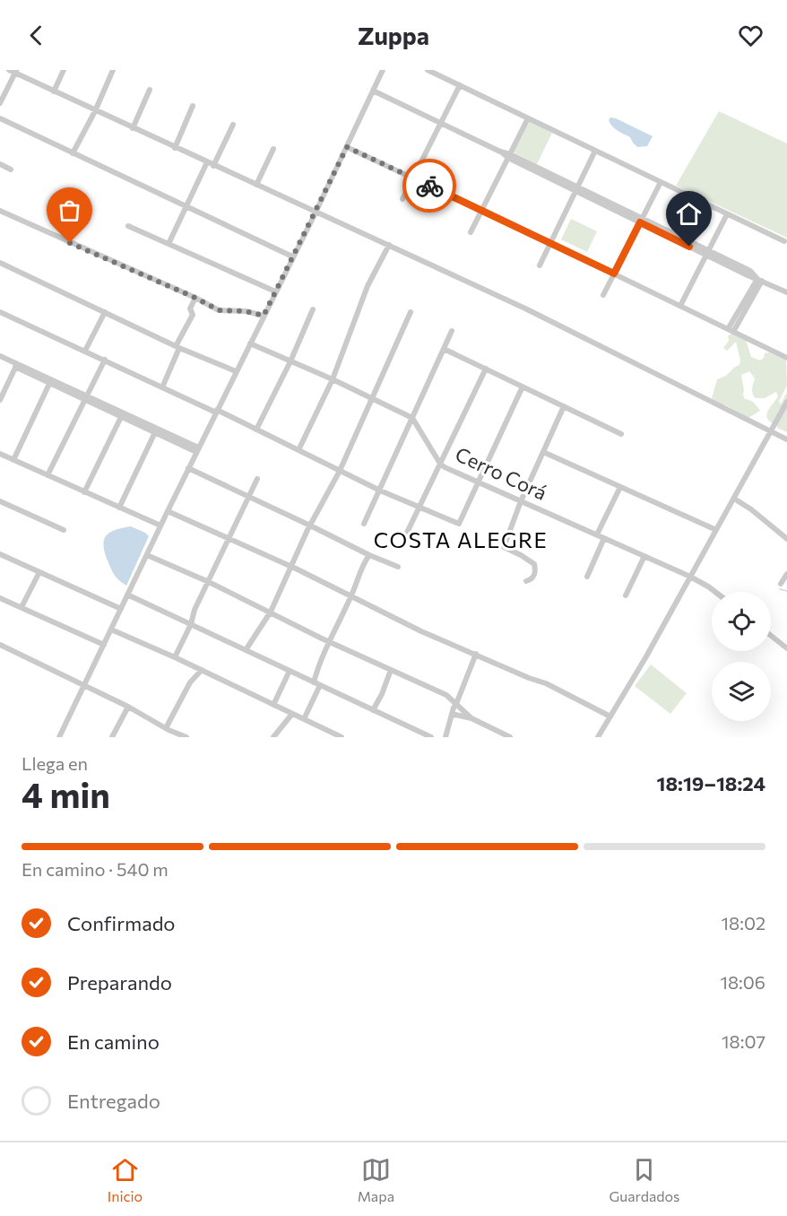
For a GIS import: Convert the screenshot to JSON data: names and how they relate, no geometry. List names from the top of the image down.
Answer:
{
  "streets": {
    "street": ["Cerro Corá"]
  },
  "districts": ["COSTA ALEGRE"],
  "page": {
    "header": "Zuppa",
    "heading": ["4 min", "Llega en", "18:19–18:24"],
    "bar": "En camino · 540 m",
    "list": [
      ["Confirmado", "18:02"],
      ["Preparando", "18:06"],
      ["En camino", "18:07"],
      "Entregado"
    ],
    "tabs": ["Inicio", "Mapa", "Guardados"]
  }
}
